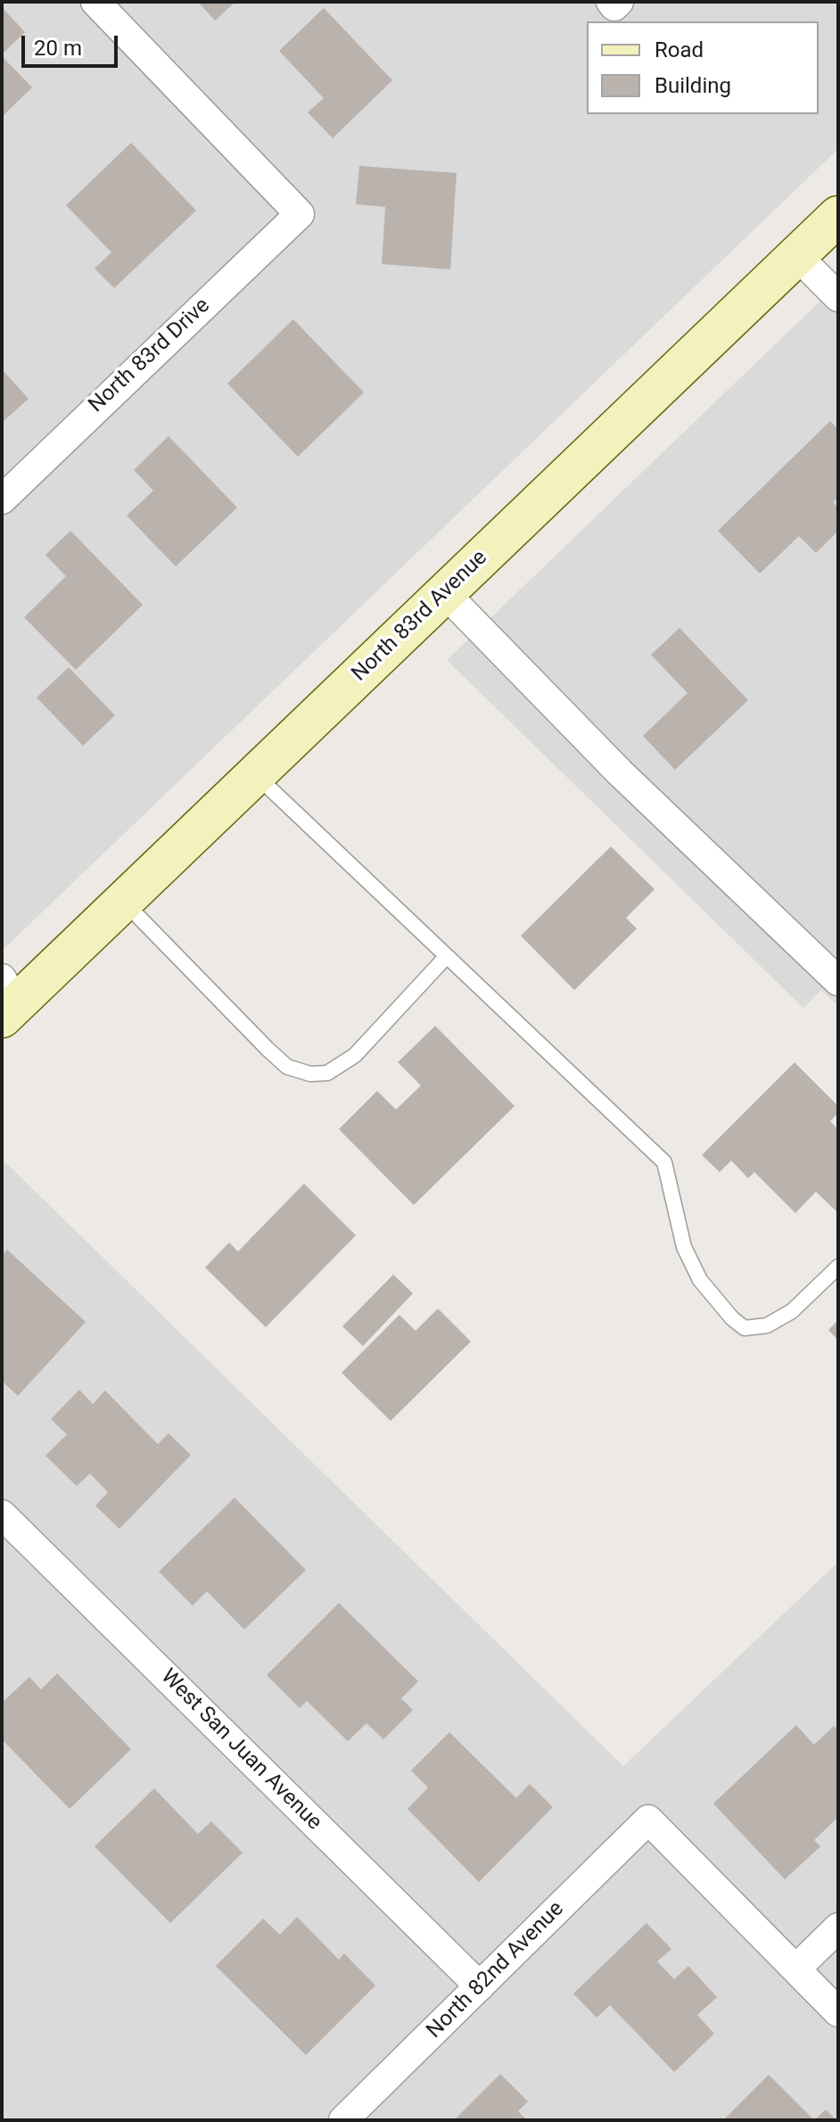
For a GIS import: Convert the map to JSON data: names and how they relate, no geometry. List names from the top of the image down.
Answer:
{
  "streets": {
    "main road": ["North 83rd Avenue"],
    "street": ["North 83rd Drive", "West San Juan Avenue", "North 82nd Avenue"]
  },
  "crossings": [
    ["West San Juan Avenue", "North 82nd Avenue"]
  ],
  "legend": ["Road", "Building"],
  "scale_bar": "20 m"
}
